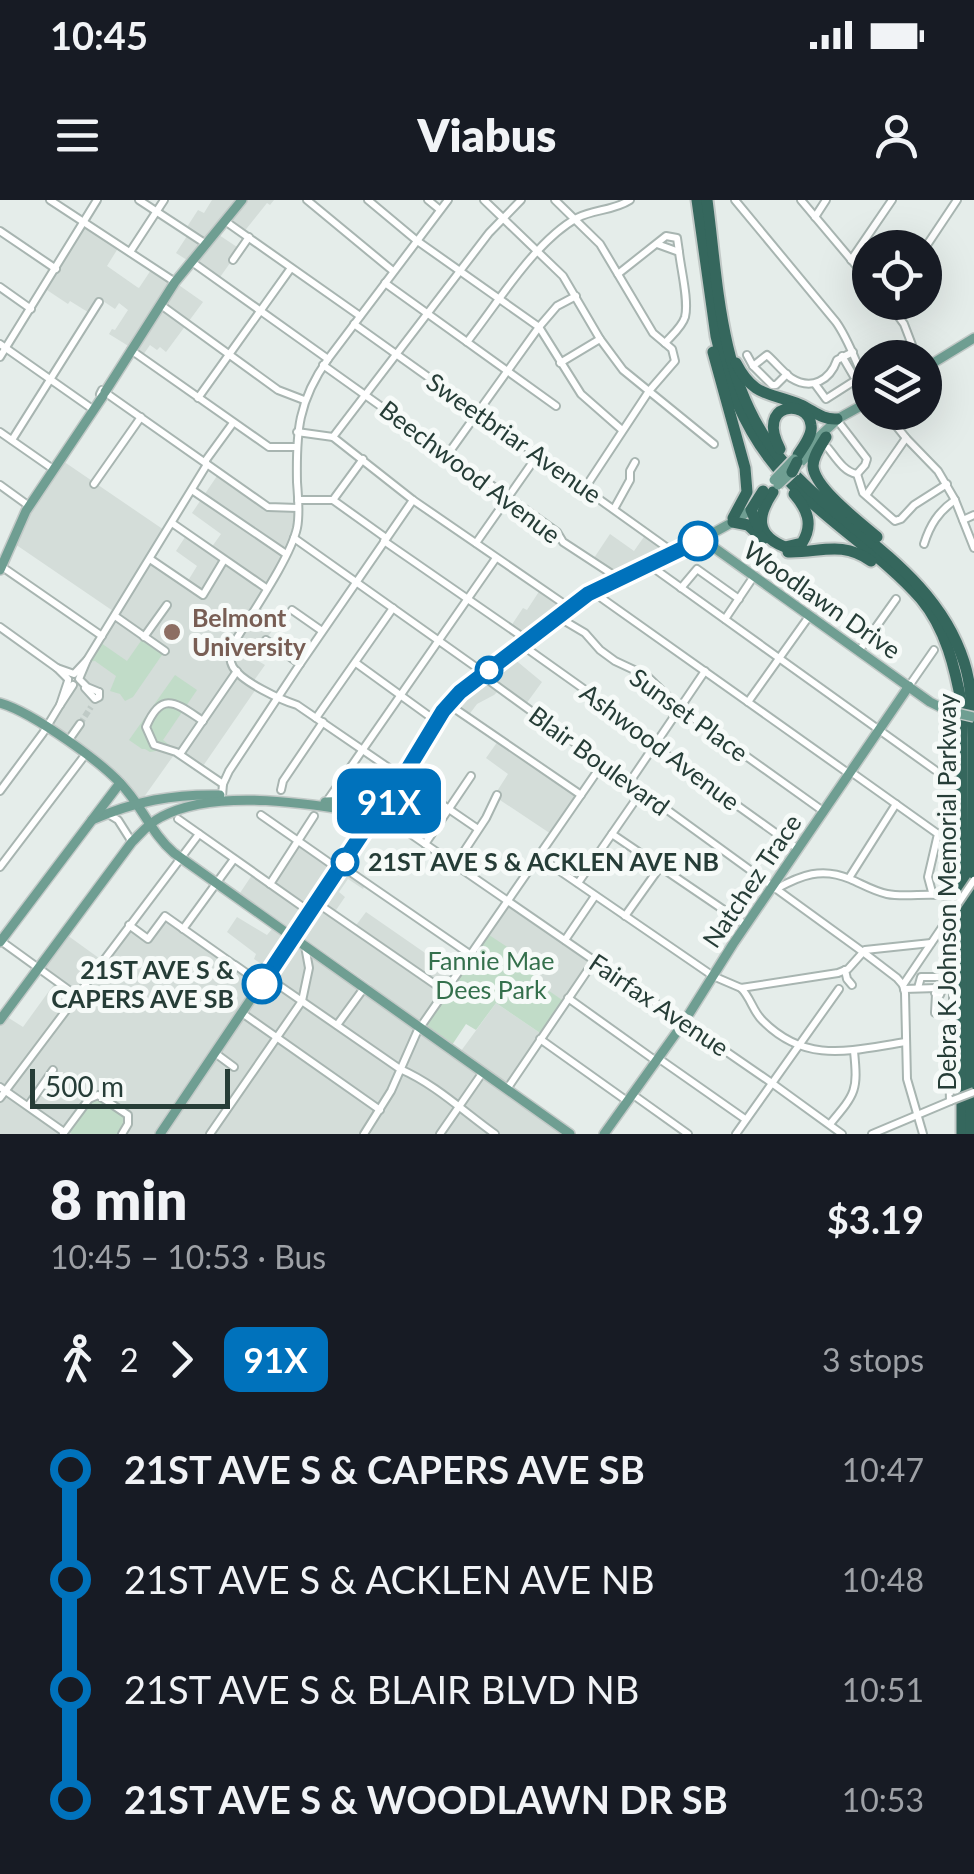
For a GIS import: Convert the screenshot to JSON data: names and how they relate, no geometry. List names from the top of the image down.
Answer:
{
  "streets": {
    "highway": ["Debra K Johnson Memorial Parkway"],
    "main road": ["Woodlawn Drive", "Natchez Trace"],
    "street": [
      "Sweetbriar Avenue",
      "Beechwood Avenue",
      "Sunset Place",
      "Ashwood Avenue",
      "Blair Boulevard",
      "Fairfax Avenue"
    ]
  },
  "crossings": [
    ["Woodlawn Drive", "Natchez Trace"],
    ["Sunset Place", "Natchez Trace"],
    ["Ashwood Avenue", "Natchez Trace"],
    ["Blair Boulevard", "Natchez Trace"],
    ["Natchez Trace", "Fairfax Avenue"]
  ],
  "parks": ["Fannie Mae Dees Park"],
  "places": ["Belmont University", "21ST AVE S & ACKLEN AVE NB", "21ST AVE S & CAPERS AVE SB"],
  "lines": ["bus line 91X"],
  "scale_bar": "500 m",
  "page": {
    "status": "10:45",
    "header": "Viabus",
    "on_map": "91X",
    "scale": "500 m",
    "heading": ["8 min", "10:45 – 10:53 · Bus", "$3.19"],
    "legs": ["2", "91X", "3 stops"],
    "list": [
      {
        "name": "21ST AVE S & CAPERS AVE SB",
        "value": "10:47"
      },
      {
        "name": "21ST AVE S & ACKLEN AVE NB",
        "value": "10:48"
      },
      {
        "name": "21ST AVE S & BLAIR BLVD NB",
        "value": "10:51"
      },
      {
        "name": "21ST AVE S & WOODLAWN DR SB",
        "value": "10:53"
      }
    ]
  }
}
